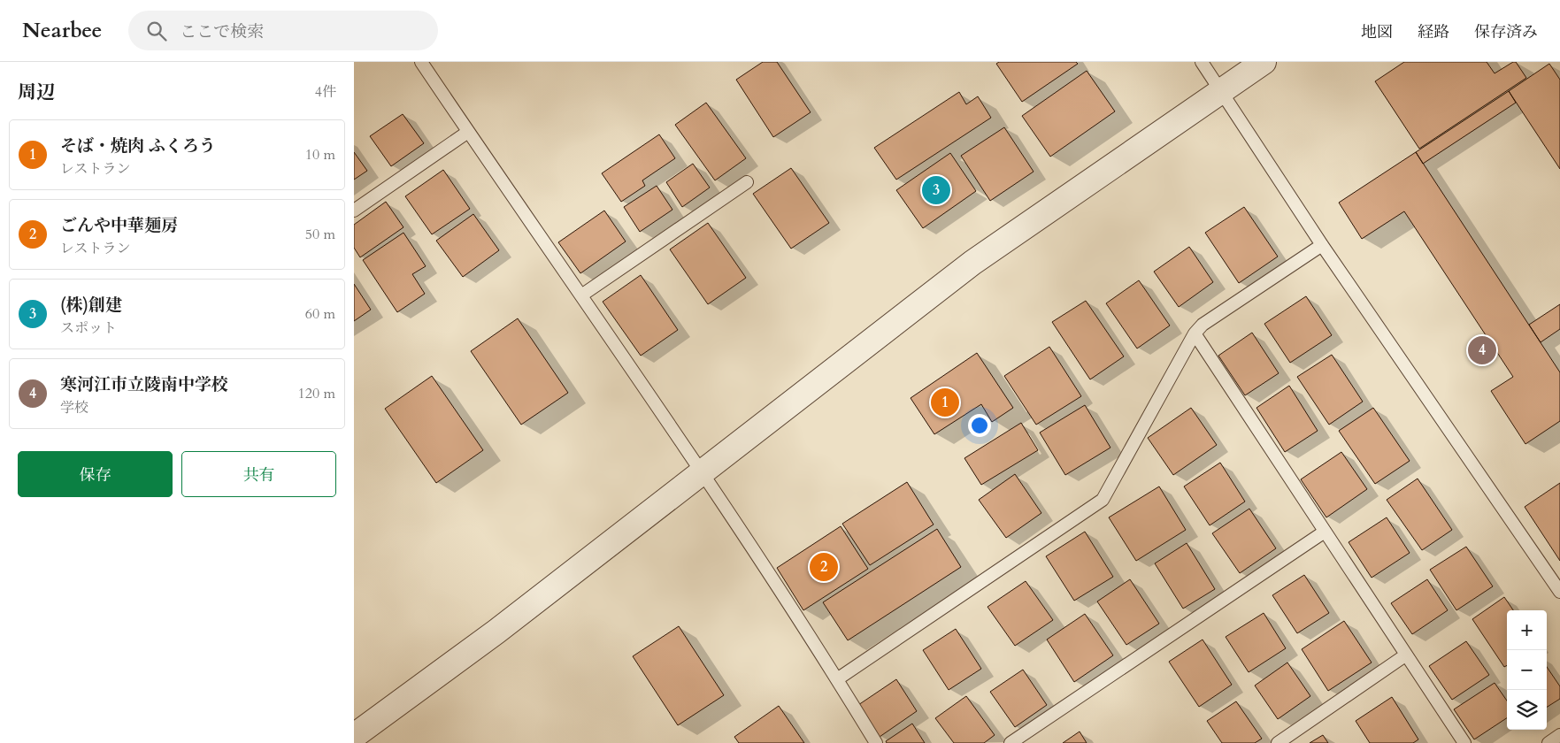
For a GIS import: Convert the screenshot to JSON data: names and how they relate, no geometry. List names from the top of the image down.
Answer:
{
  "page": {
    "header": "Nearbee",
    "search": "ここで検索",
    "nav": ["地図", "経路", "保存済み"],
    "heading": ["周辺", "4件"],
    "list": [
      {
        "mark": "1",
        "name": "そば・焼肉 ふくろう",
        "note": "レストラン",
        "value": "10 m"
      },
      {
        "mark": "2",
        "name": "ごんや中華麺房",
        "note": "レストラン",
        "value": "50 m"
      },
      {
        "mark": "3",
        "name": "(株)創建",
        "note": "スポット",
        "value": "60 m"
      },
      {
        "mark": "4",
        "name": "寒河江市立陵南中学校",
        "note": "学校",
        "value": "120 m"
      }
    ],
    "pins": [
      "3",
      "4",
      "1",
      "2"
    ],
    "buttons": ["保存", "共有"],
    "map_buttons": ["+", "−"]
  }
}
